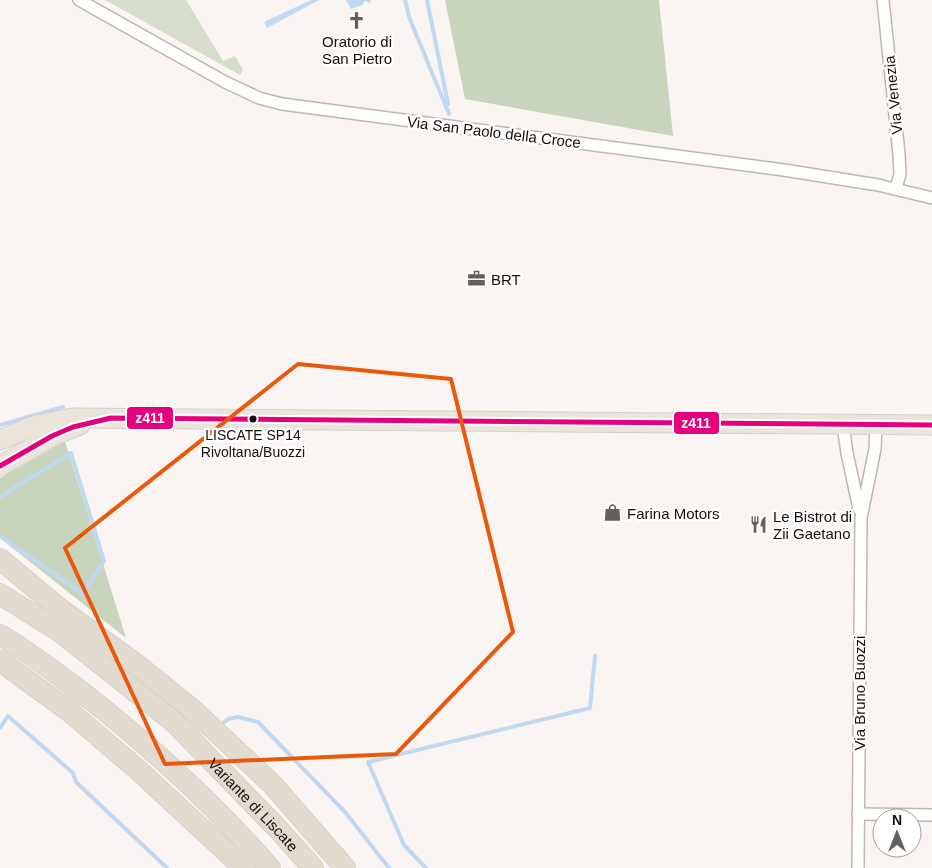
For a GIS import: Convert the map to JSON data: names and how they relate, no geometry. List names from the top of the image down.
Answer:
{
  "streets": {
    "highway": ["Variante di Liscate"],
    "street": ["Via Venezia", "Via San Paolo della Croce", "Via Bruno Buozzi"]
  },
  "crossings": [
    ["Via Venezia", "Via San Paolo della Croce"]
  ],
  "places": {
    "church": ["Oratorio di San Pietro"],
    "office": ["BRT"],
    "other": ["LISCATE SP14 Rivoltana/Buozzi"],
    "shop": ["Farina Motors"],
    "restaurant": ["Le Bistrot di Zii Gaetano"]
  },
  "lines": ["transit line z411"],
  "north": "top"
}
